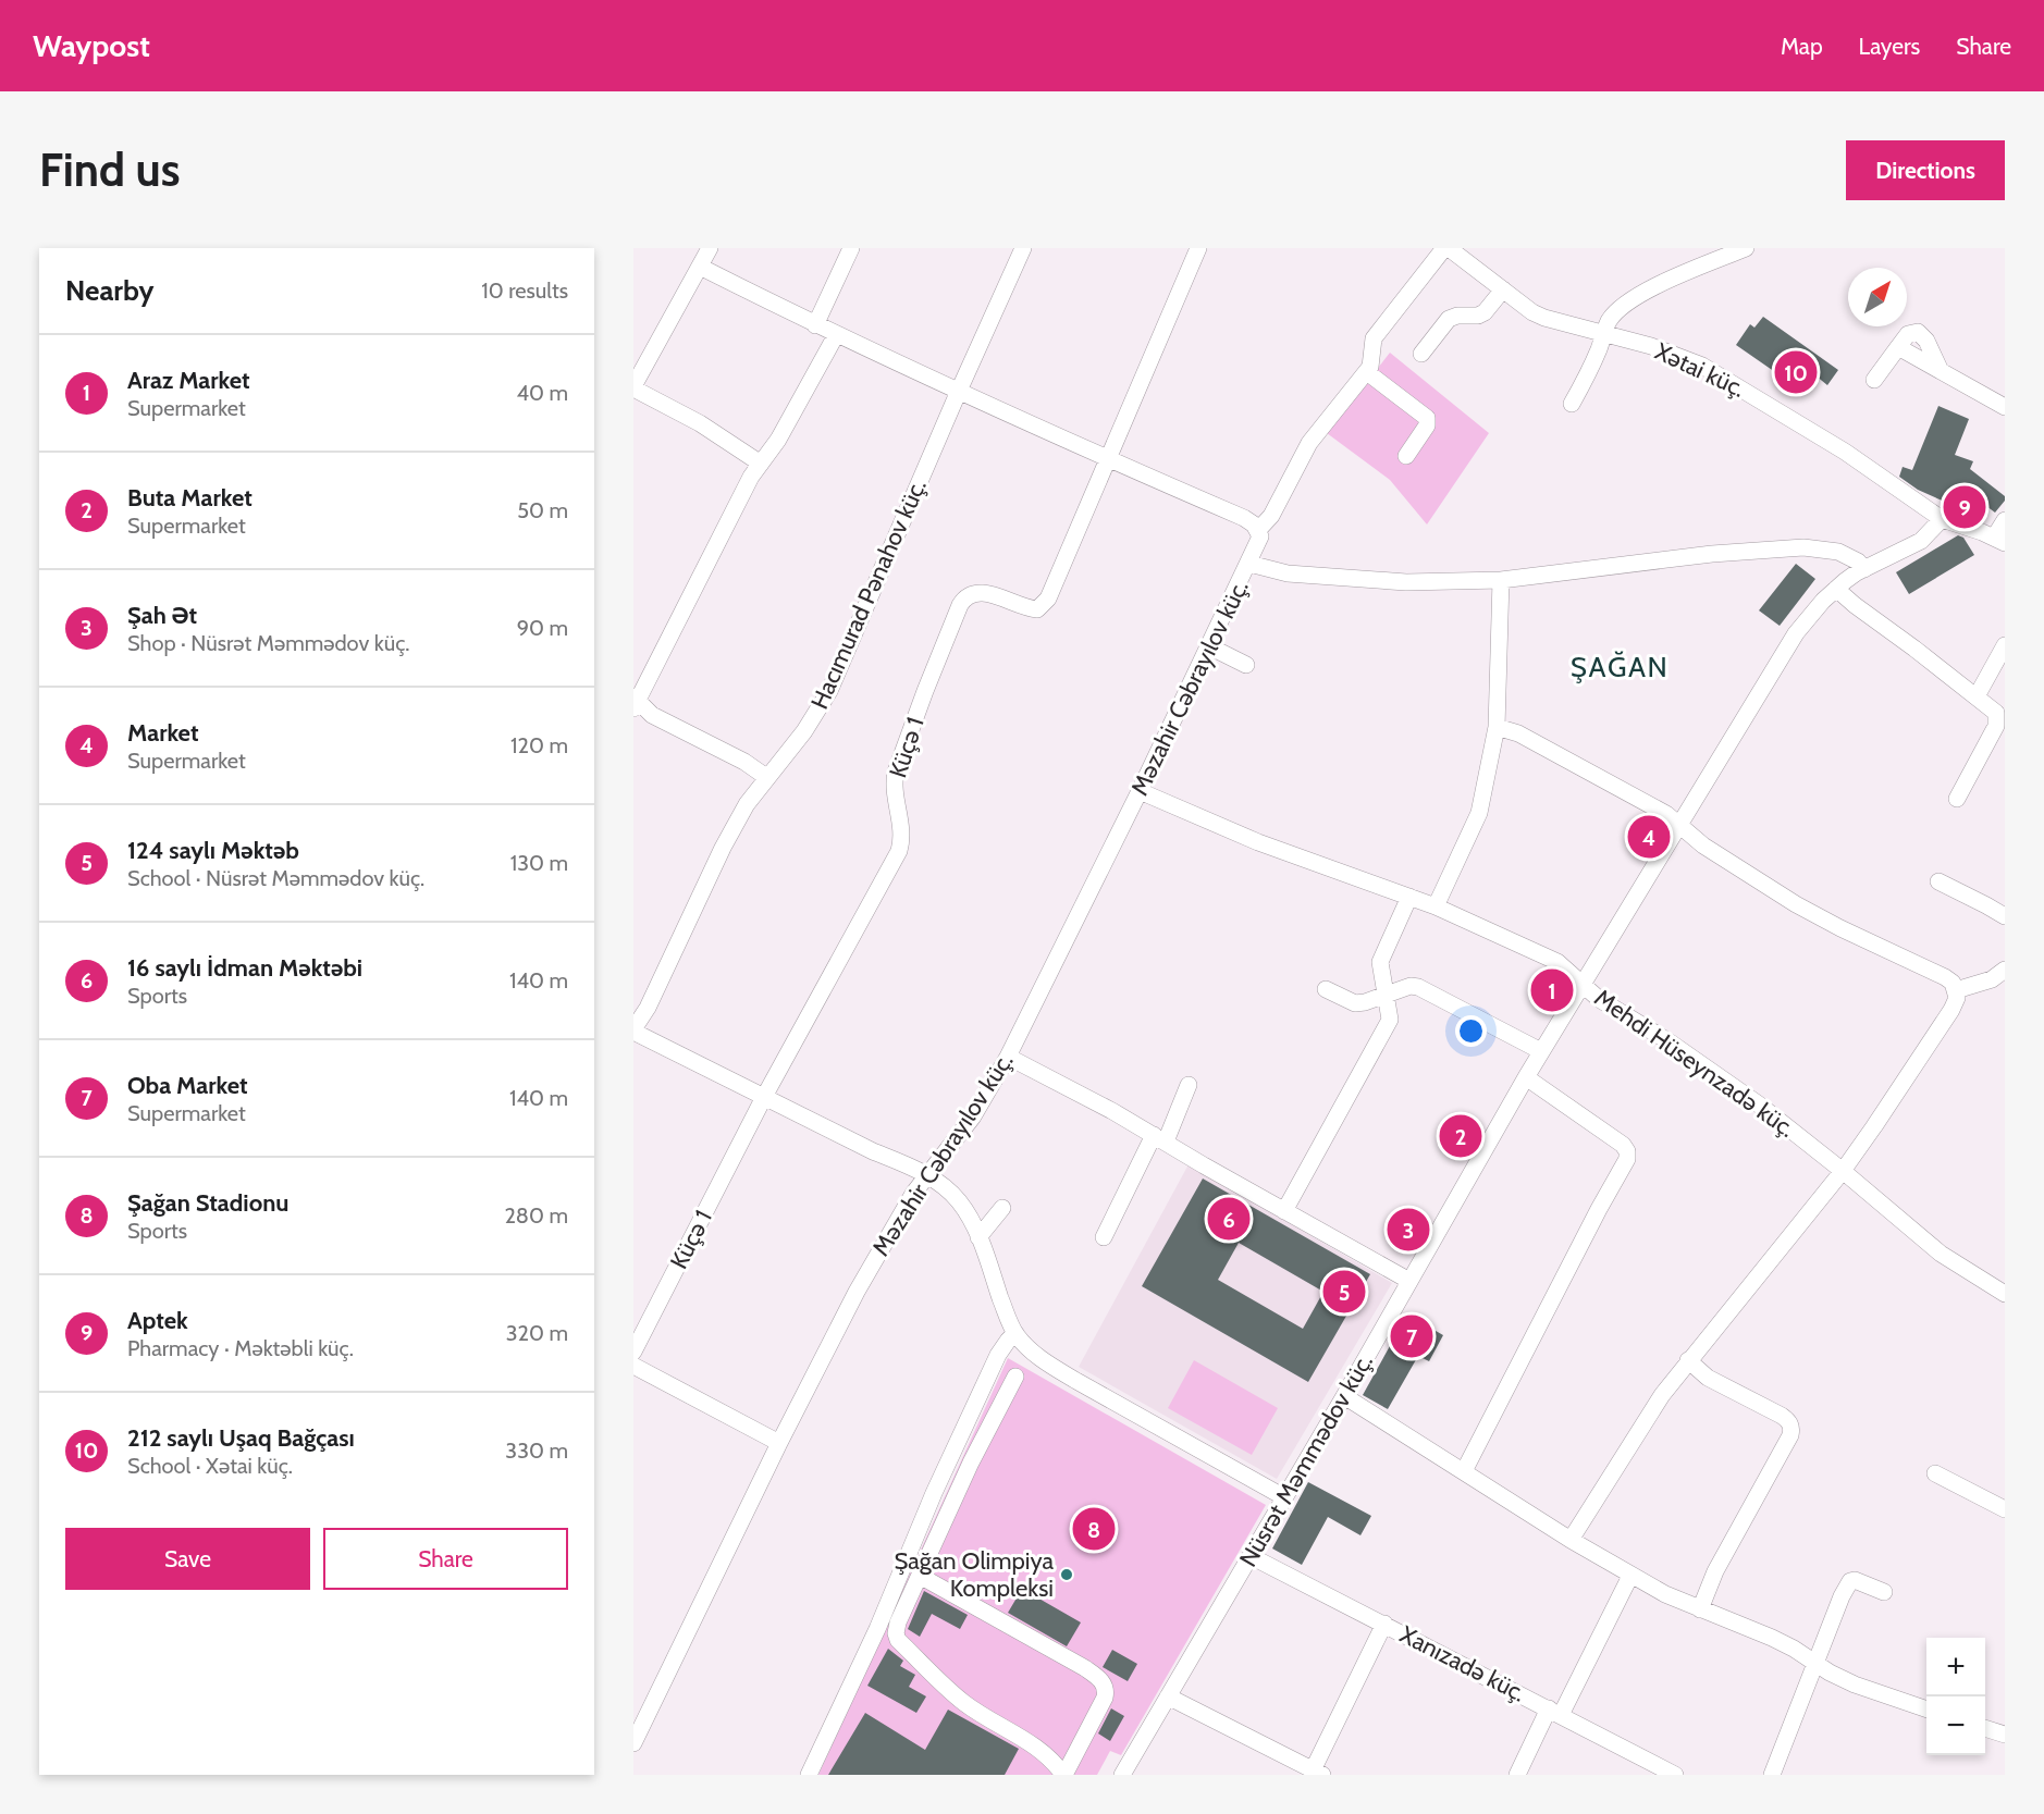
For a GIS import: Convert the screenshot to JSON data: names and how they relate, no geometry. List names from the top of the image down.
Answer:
{
  "streets": {
    "street": [
      "Xətai küç.",
      "Hacımurad Pənahov küç.",
      "Məzahir Cəbrayılov küç.",
      "Küçə 1",
      "Mehdi Hüseynzadə küç.",
      "Nüsrət Məmmədov küç.",
      "Xanızadə küç."
    ]
  },
  "crossings": [
    ["Xətai küç.", "Nüsrət Məmmədov küç."],
    ["Məzahir Cəbrayılov küç.", "Mehdi Hüseynzadə küç."],
    ["Mehdi Hüseynzadə küç.", "Nüsrət Məmmədov küç."],
    ["Nüsrət Məmmədov küç.", "Xanızadə küç."]
  ],
  "districts": ["ŞAĞAN"],
  "places": ["Şağan Olimpiya Kompleksi"],
  "north": "top right",
  "page": {
    "header": "Waypost",
    "nav": ["Map", "Layers", "Share"],
    "buttons": [
      "Directions",
      ["Save", "Share"]
    ],
    "title": "Find us",
    "heading": ["Nearby", "10 results"],
    "list": [
      {
        "mark": "1",
        "name": "Araz Market",
        "note": "Supermarket",
        "value": "40 m"
      },
      {
        "mark": "2",
        "name": "Buta Market",
        "note": "Supermarket",
        "value": "50 m"
      },
      {
        "mark": "3",
        "name": "Şah Ət",
        "note": "Shop · Nüsrət Məmmədov küç.",
        "value": "90 m"
      },
      {
        "mark": "4",
        "name": "Market",
        "note": "Supermarket",
        "value": "120 m"
      },
      {
        "mark": "5",
        "name": "124 saylı Məktəb",
        "note": "School · Nüsrət Məmmədov küç.",
        "value": "130 m"
      },
      {
        "mark": "6",
        "name": "16 saylı İdman Məktəbi",
        "note": "Sports",
        "value": "140 m"
      },
      {
        "mark": "7",
        "name": "Oba Market",
        "note": "Supermarket",
        "value": "140 m"
      },
      {
        "mark": "8",
        "name": "Şağan Stadionu",
        "note": "Sports",
        "value": "280 m"
      },
      {
        "mark": "9",
        "name": "Aptek",
        "note": "Pharmacy · Məktəbli küç.",
        "value": "320 m"
      },
      {
        "mark": "10",
        "name": "212 saylı Uşaq Bağçası",
        "note": "School · Xətai küç.",
        "value": "330 m"
      }
    ],
    "pins": [
      "10",
      "9",
      "4",
      "1",
      "2",
      "6",
      "3",
      "5",
      "7",
      "8"
    ],
    "map_buttons": ["+", "−"]
  }
}
